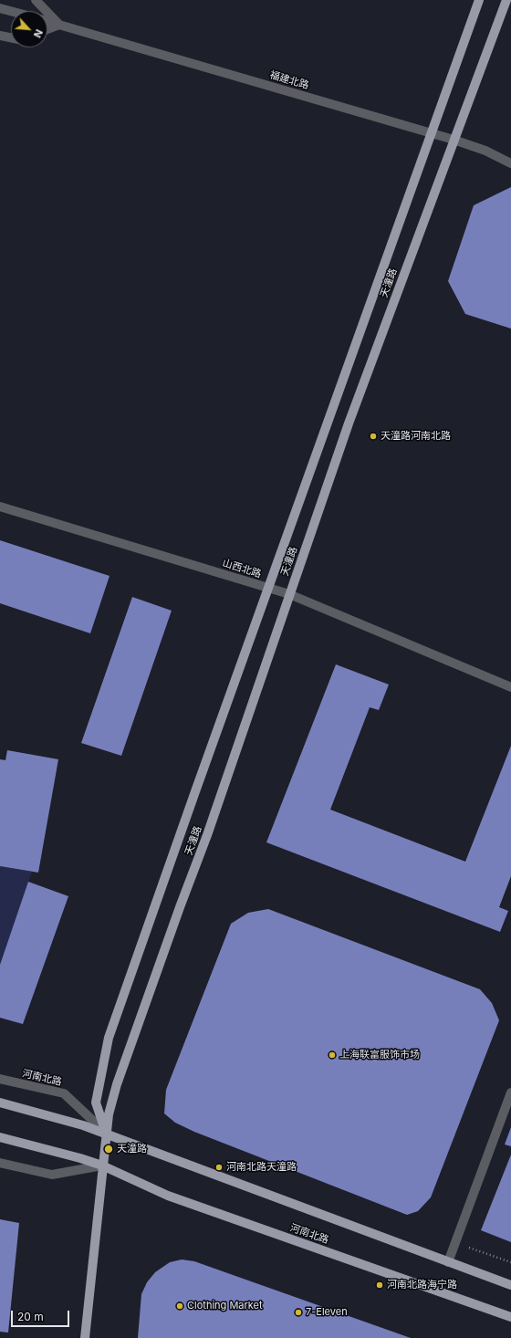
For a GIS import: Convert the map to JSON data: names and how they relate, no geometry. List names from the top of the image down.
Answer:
{
  "streets": {
    "main road": ["天潼路", "河南北路"],
    "street": ["福建北路", "山西北路"]
  },
  "crossings": [
    ["福建北路", "天潼路"],
    ["天潼路", "山西北路"],
    ["天潼路", "河南北路"]
  ],
  "places": [
    "天潼路河南北路",
    "上海联富服饰市场",
    "天潼路",
    "河南北路天潼路",
    "河南北路海宁路",
    "Clothing Market",
    "7-Eleven"
  ],
  "scale_bar": "20 m",
  "north": "bottom right"
}
